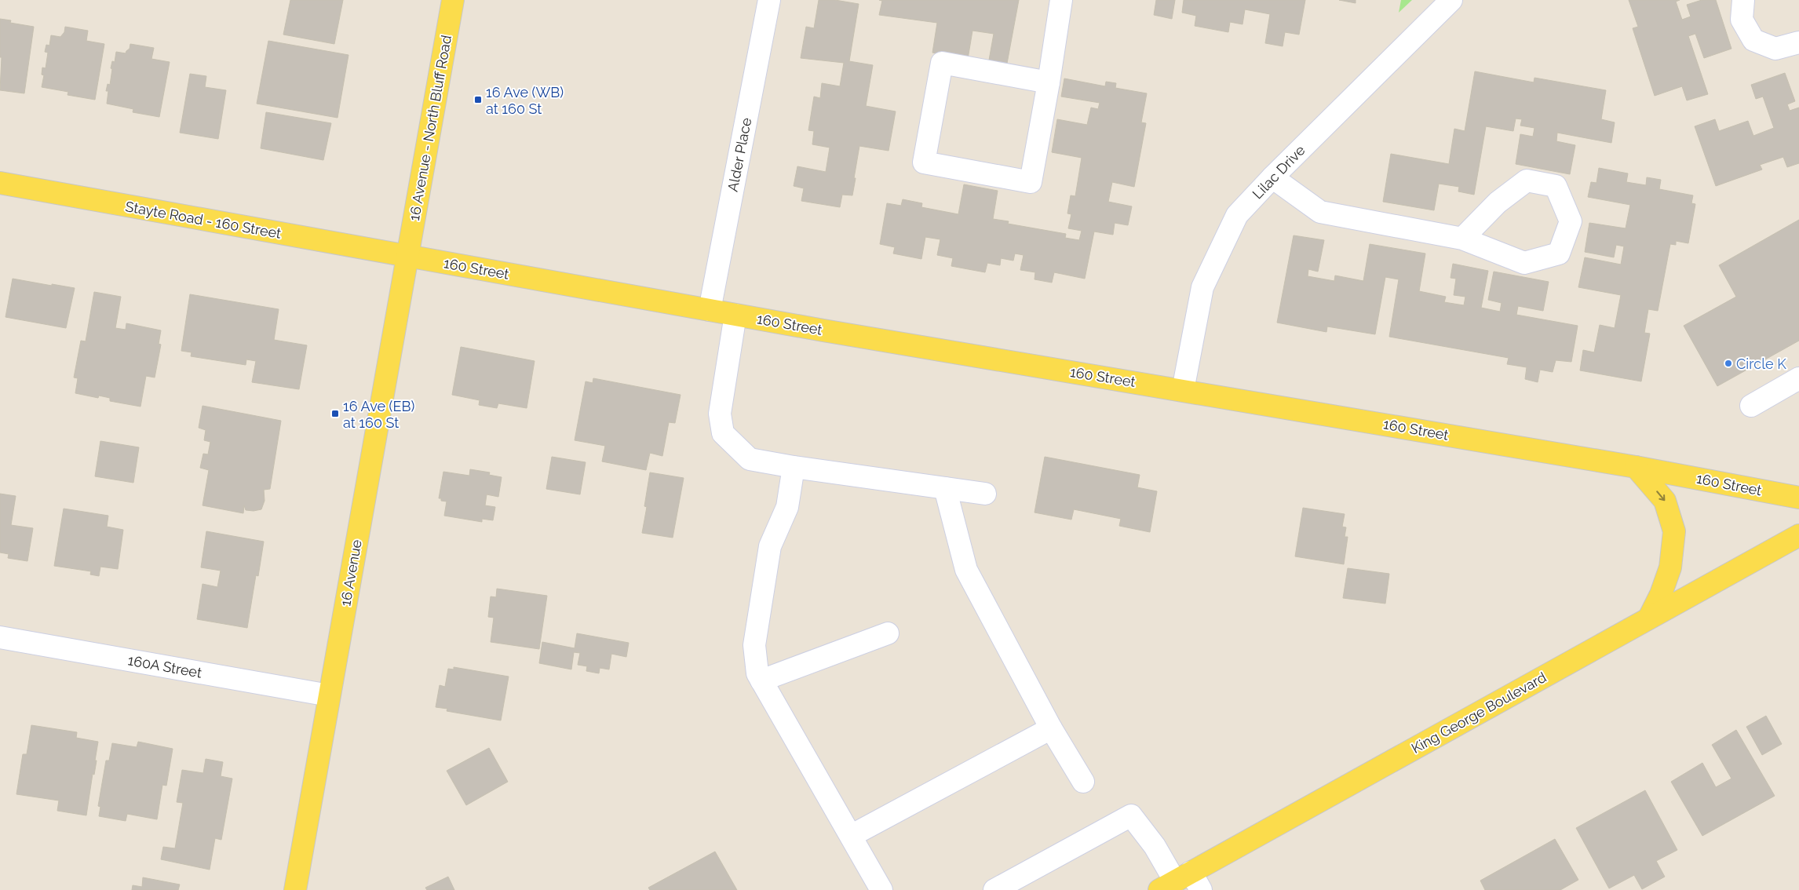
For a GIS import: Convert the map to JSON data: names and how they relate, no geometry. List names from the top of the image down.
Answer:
{
  "streets": {
    "main road": [
      "16 Avenue - North Bluff Road",
      "Stayte Road - 160 Street",
      "160 Street",
      "16 Avenue",
      "King George Boulevard"
    ],
    "street": ["Alder Place", "Lilac Drive", "160A Street"]
  },
  "crossings": [
    ["16 Avenue - North Bluff Road", "Stayte Road - 160 Street"],
    ["16 Avenue - North Bluff Road", "160 Street"],
    ["16 Avenue - North Bluff Road", "16 Avenue"],
    ["Alder Place", "160 Street"],
    ["Lilac Drive", "160 Street"],
    ["Stayte Road - 160 Street", "160 Street"],
    ["Stayte Road - 160 Street", "16 Avenue"],
    ["160 Street", "16 Avenue"],
    ["16 Avenue", "160A Street"]
  ],
  "places": {
    "transit": ["16 Ave (WB) at 160 St", "16 Ave (EB) at 160 St"],
    "other": ["Circle K"]
  }
}
